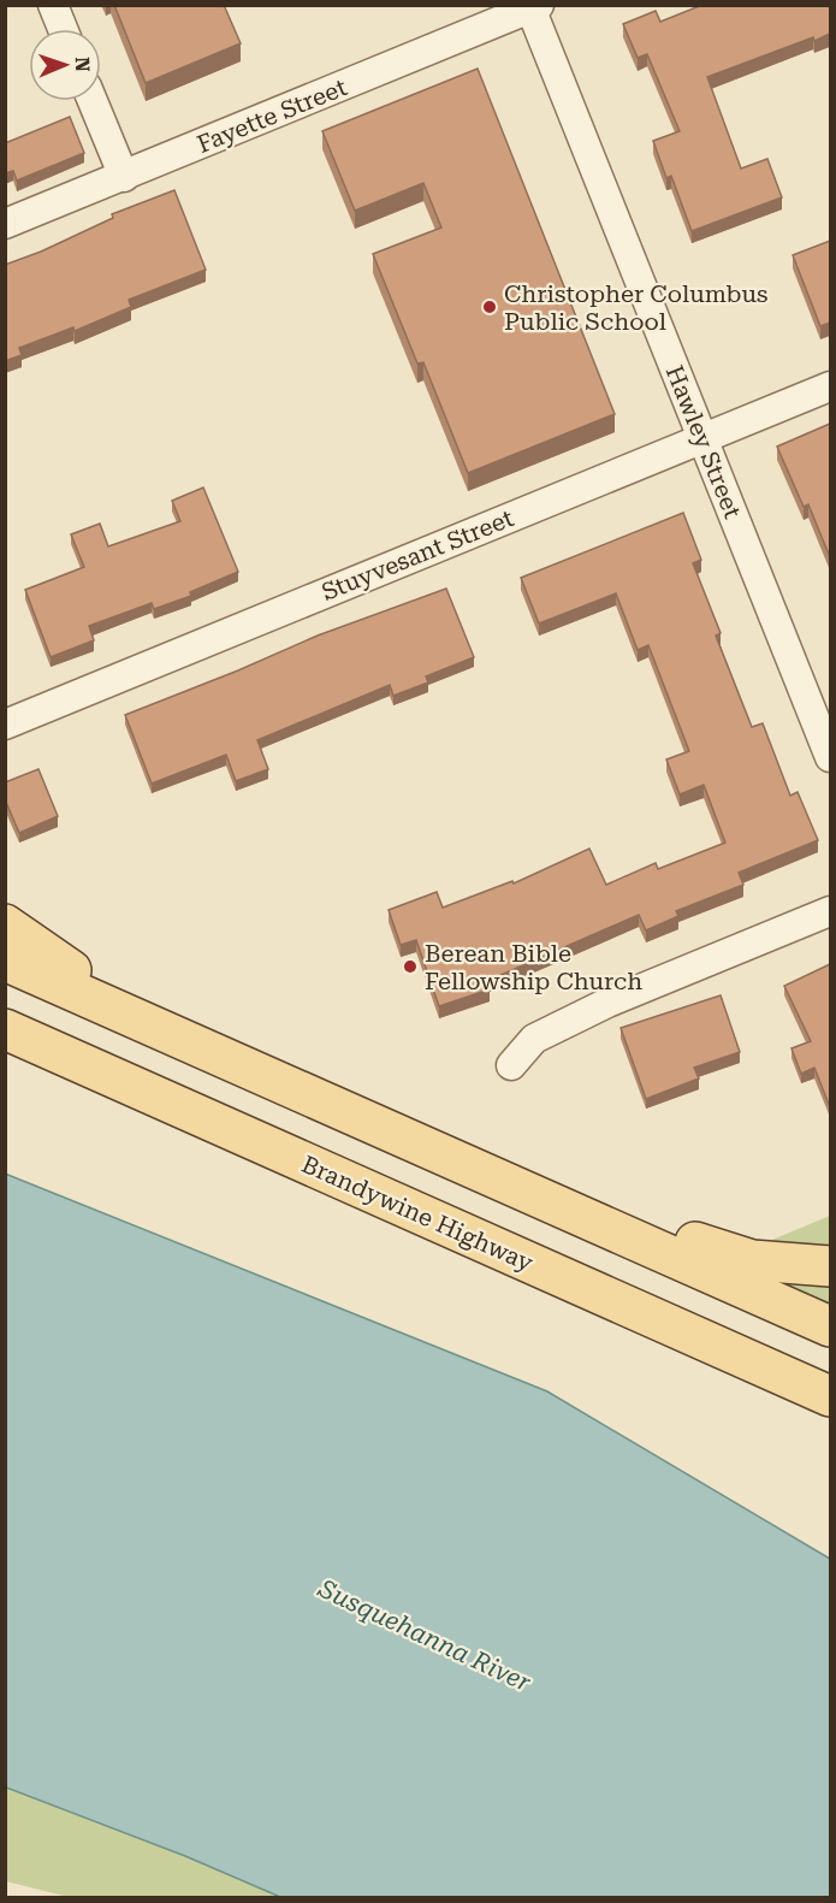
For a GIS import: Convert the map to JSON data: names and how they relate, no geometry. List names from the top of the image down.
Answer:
{
  "streets": {
    "main road": ["Brandywine Highway"],
    "street": ["Fayette Street", "Hawley Street", "Stuyvesant Street"]
  },
  "crossings": [
    ["Fayette Street", "Hawley Street"],
    ["Hawley Street", "Stuyvesant Street"]
  ],
  "water": ["Susquehanna River"],
  "places": ["Christopher Columbus Public School", "Berean Bible Fellowship Church"],
  "north": "right"
}
